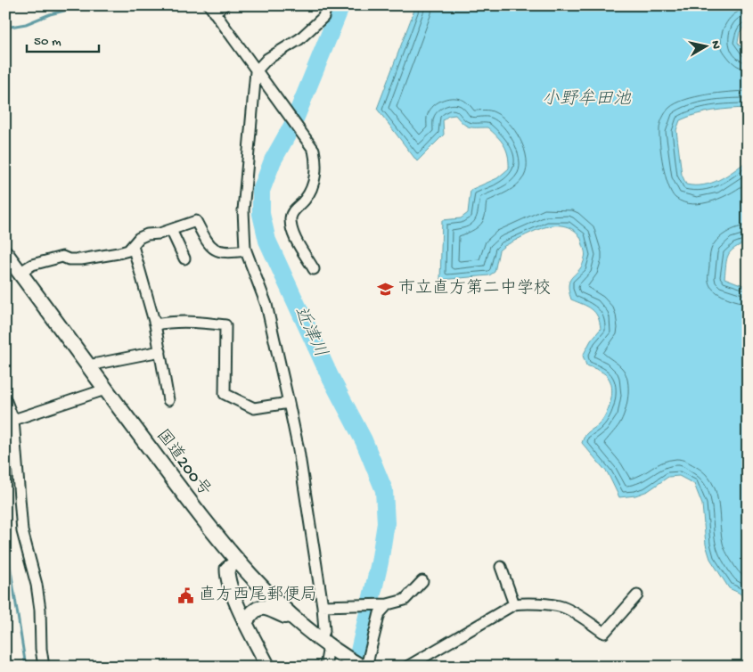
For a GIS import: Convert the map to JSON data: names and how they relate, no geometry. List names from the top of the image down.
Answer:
{
  "streets": {
    "highway": ["国道200号"]
  },
  "water": ["小野牟田池", "近津川"],
  "places": {
    "school or university": ["市立直方第二中学校"],
    "public building": ["直方西尾郵便局"]
  },
  "scale_bar": "50 m",
  "north": "right"
}
